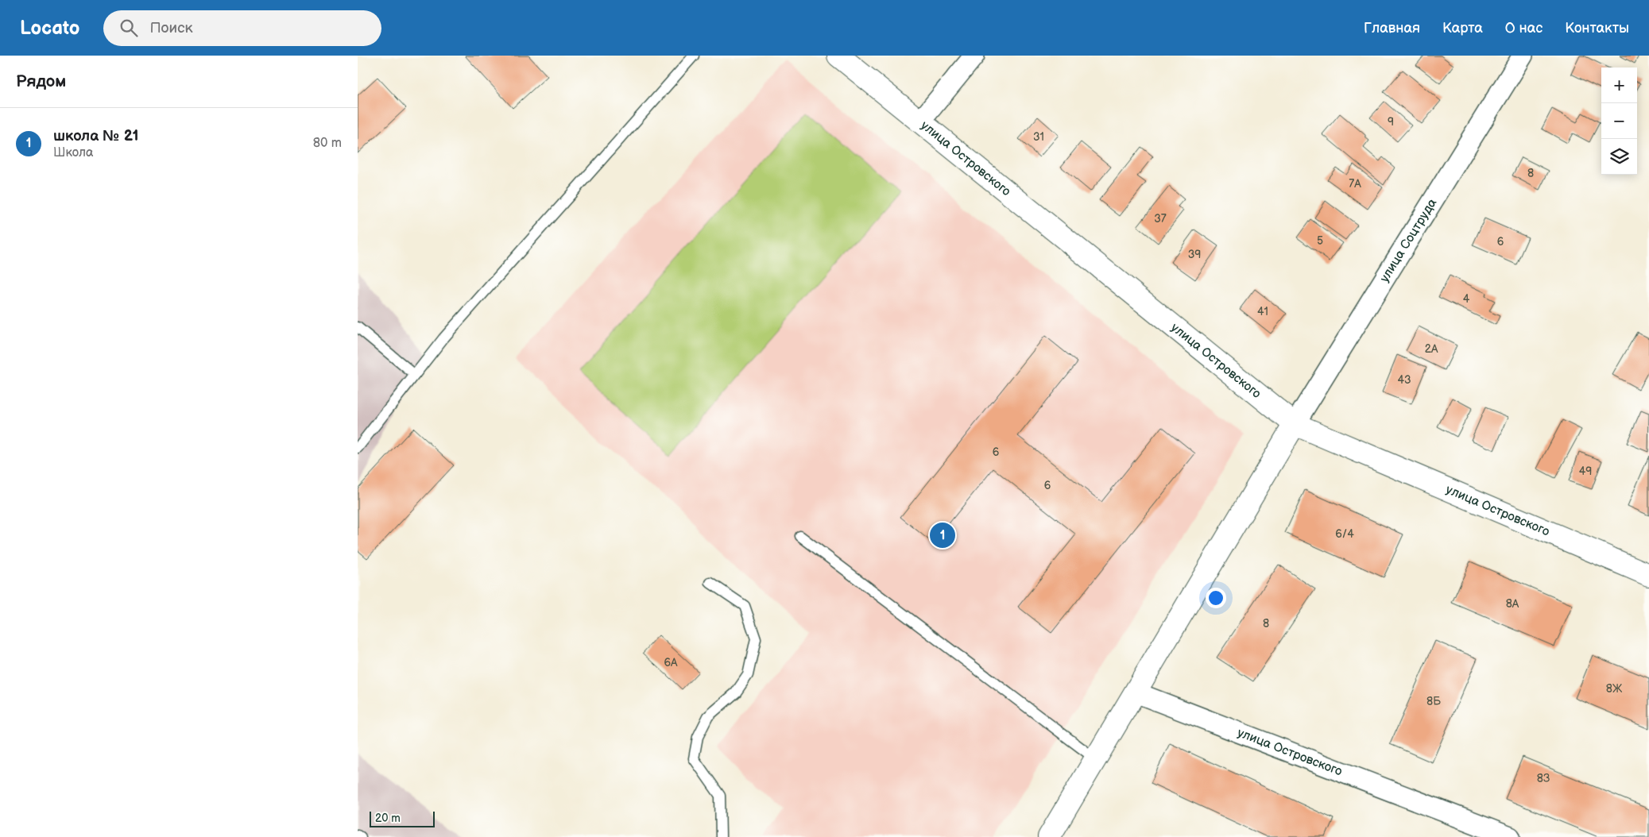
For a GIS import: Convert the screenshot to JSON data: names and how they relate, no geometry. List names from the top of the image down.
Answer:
{
  "streets": {
    "main road": ["улица Островского"],
    "street": ["улица Соцтруда"]
  },
  "crossings": [
    ["улица Островского", "улица Соцтруда"]
  ],
  "house_numbers": [
    "9",
    "31",
    "8",
    "7А",
    "37",
    "5",
    "6",
    "39",
    "4",
    "41",
    "2А",
    "43",
    "6",
    "49",
    "6",
    "6/4",
    "8А",
    "8",
    "6А",
    "8Ж",
    "8Б",
    "8З"
  ],
  "scale_bar": "20 m",
  "page": {
    "header": "Locato",
    "search": "Поиск",
    "nav": [
      "Главная",
      "Карта",
      "О нас",
      "Контакты"
    ],
    "heading": "Рядом",
    "map_buttons": ["+", "−"],
    "list": [
      {
        "mark": "1",
        "name": "школа № 21",
        "note": "Школа",
        "value": "80 m"
      }
    ],
    "pins": "1",
    "scale": "20 m"
  }
}
